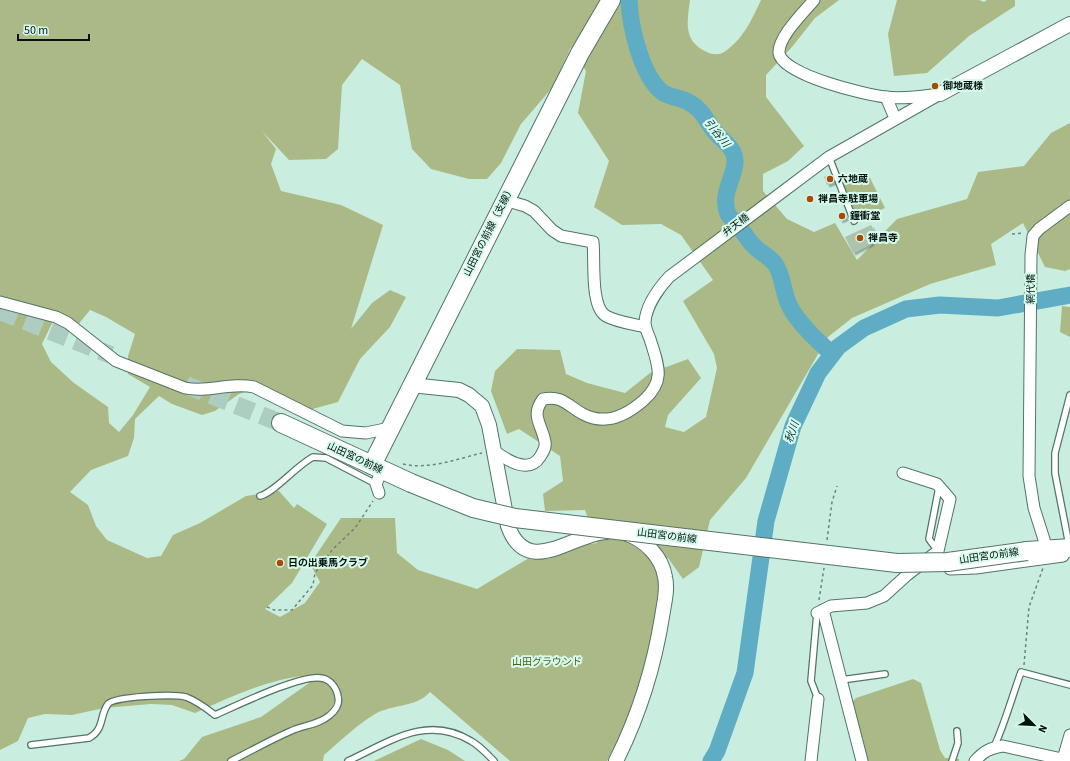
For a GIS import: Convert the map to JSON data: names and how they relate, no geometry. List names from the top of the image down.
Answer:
{
  "streets": {
    "main road": ["山田宮の前線（支線）", "山田宮の前線"],
    "street": ["弁天橋", "網代橋"]
  },
  "crossings": [
    ["山田宮の前線（支線）", "山田宮の前線"],
    ["網代橋", "山田宮の前線"]
  ],
  "water": ["引谷川", "秋川"],
  "parks": ["山田グラウンド"],
  "places": [
    "御地蔵様",
    "六地蔵",
    "禅昌寺駐車場",
    "鐘衝堂",
    "禅昌寺",
    "日の出乗馬クラブ"
  ],
  "scale_bar": "50 m",
  "north": "bottom right"
}
